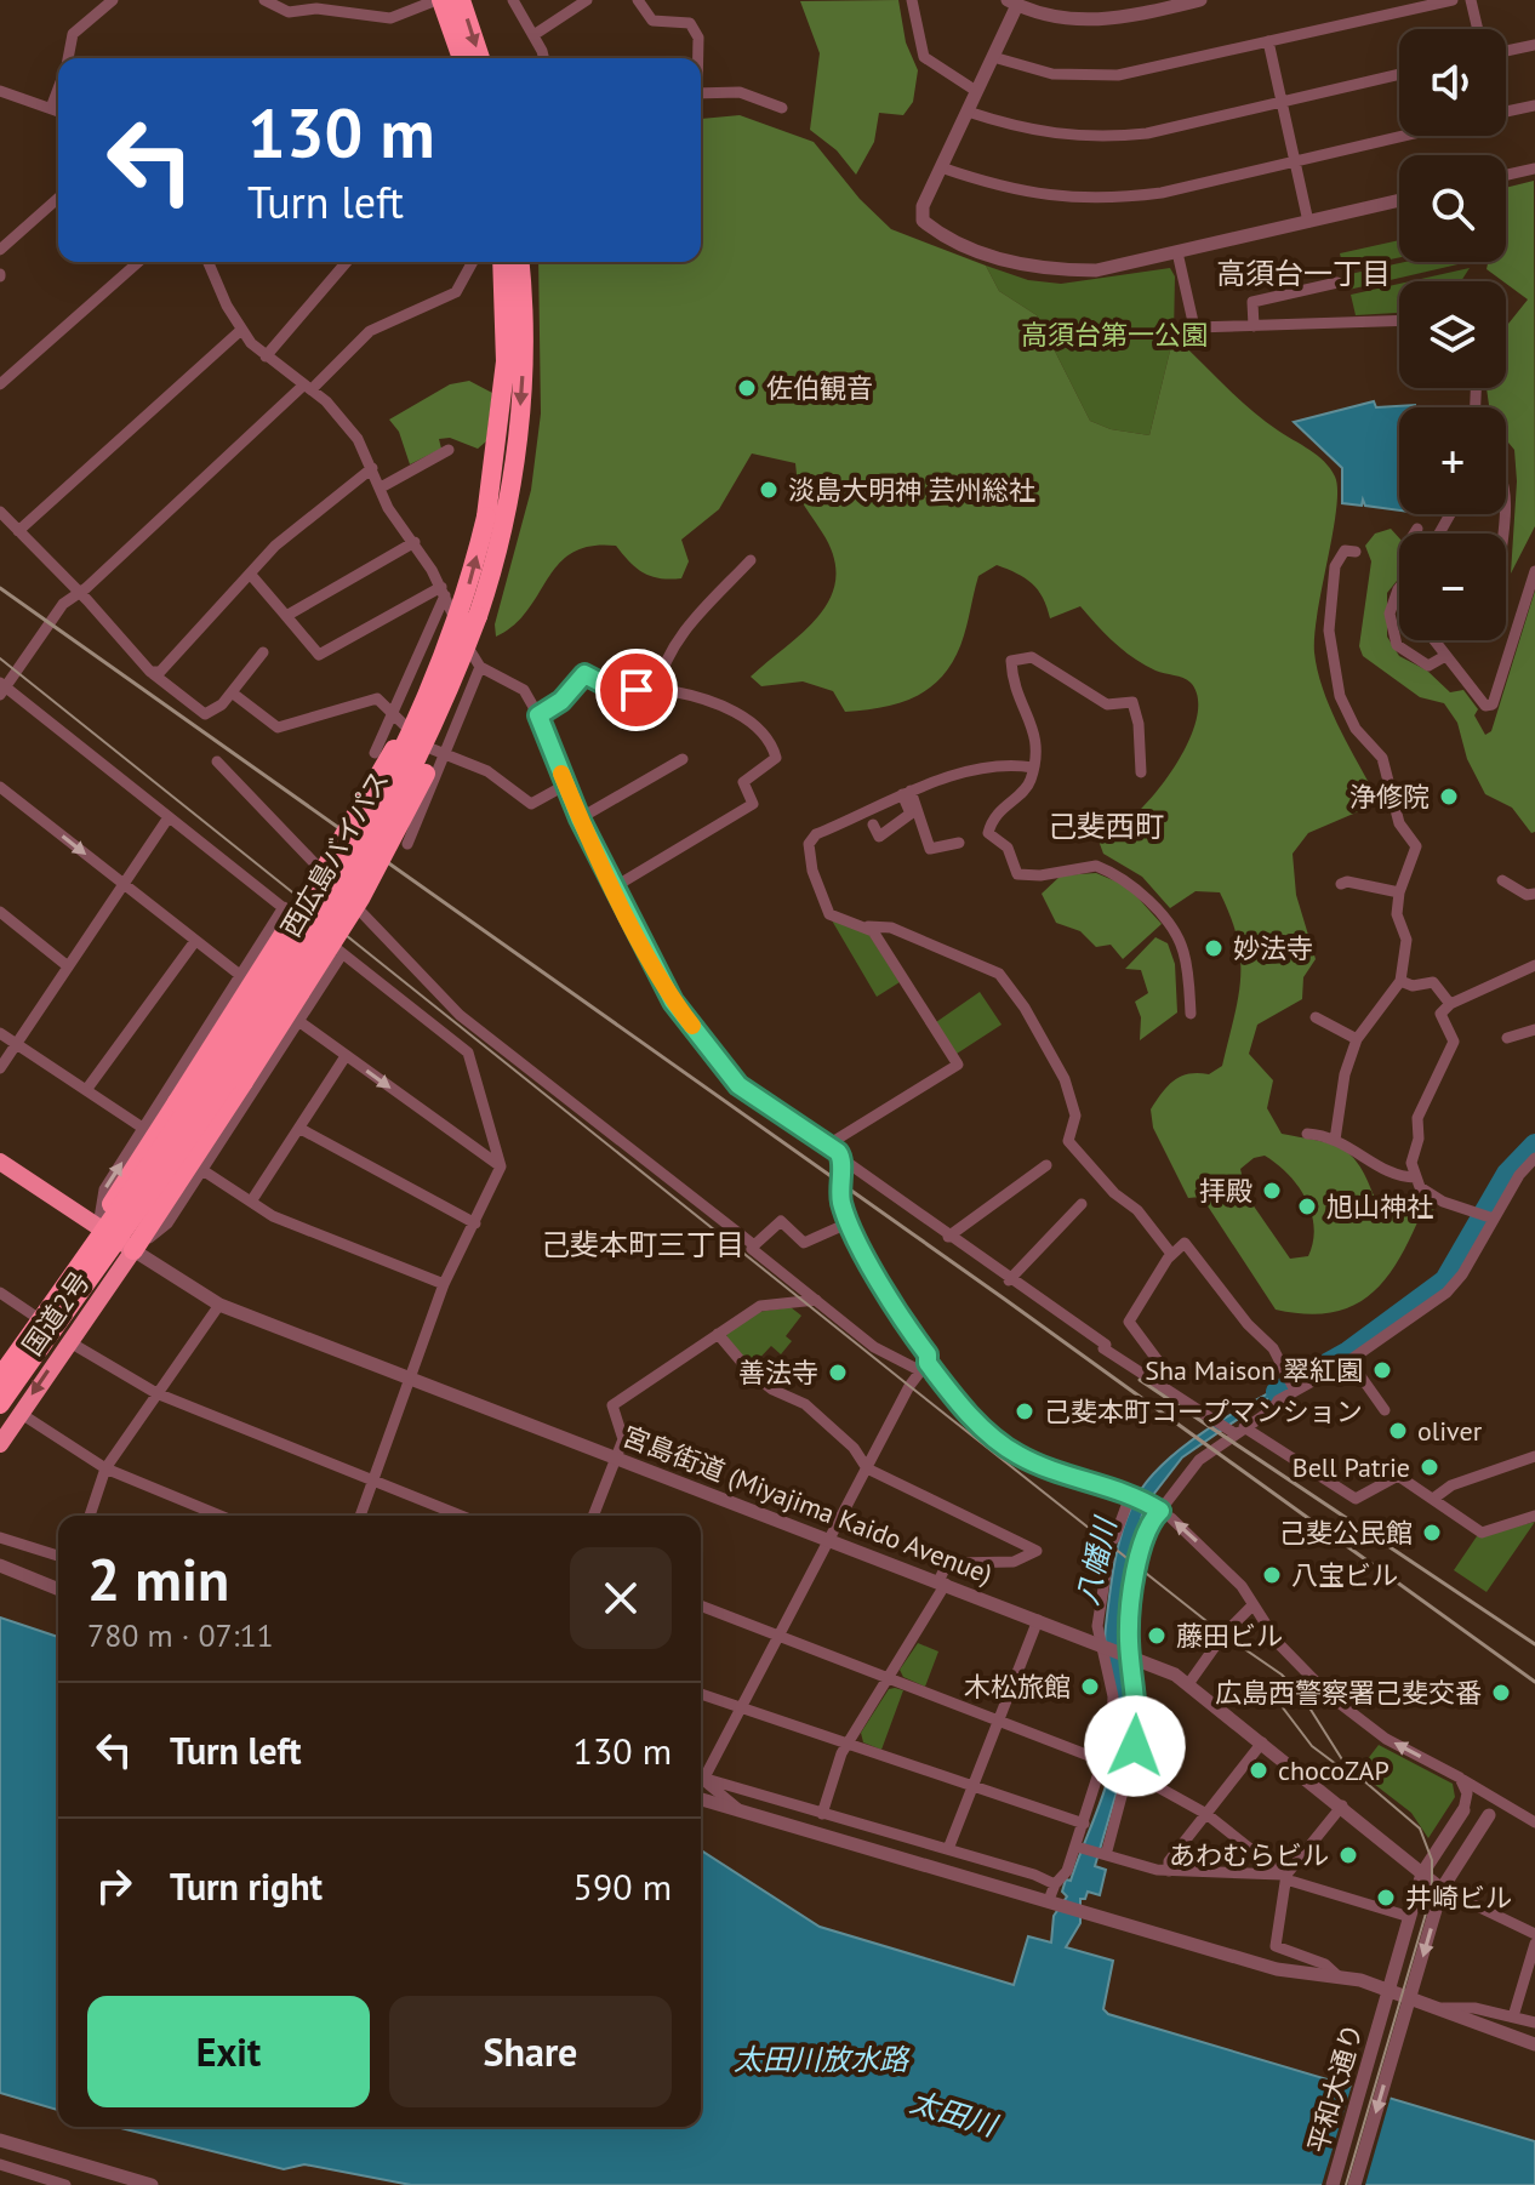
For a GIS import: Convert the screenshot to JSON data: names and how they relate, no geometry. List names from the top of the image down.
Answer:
{
  "streets": {
    "highway": ["西広島バイパス", "国道2号"],
    "street": ["宮島街道 (Miyajima Kaido Avenue)", "平和大通り"]
  },
  "crossings": [
    ["西広島バイパス", "国道2号"],
    ["国道2号", "宮島街道 (Miyajima Kaido Avenue)"],
    ["宮島街道 (Miyajima Kaido Avenue)", "平和大通り"]
  ],
  "districts": ["高須台一丁目", "己斐西町", "己斐本町三丁目"],
  "water": ["八幡川", "太田川放水路", "太田川"],
  "parks": ["高須台第一公園"],
  "places": [
    "佐伯観音",
    "淡島大明神 芸州総社",
    "浄修院",
    "妙法寺",
    "拝殿",
    "旭山神社",
    "Sha Maison 翠紅園",
    "善法寺",
    "己斐本町コープマンション",
    "oliver",
    "Bell Patrie",
    "己斐公民館",
    "八宝ビル",
    "藤田ビル",
    "木松旅館",
    "広島西警察署己斐交番",
    "chocoZAP",
    "あわむらビル",
    "井崎ビル"
  ],
  "page": {
    "map_buttons": ["+", "−"],
    "turn": ["130 m", "Turn left"],
    "heading": ["2 min", "780 m · 07:11"],
    "list": [
      {
        "name": "Turn left",
        "value": "130 m"
      },
      {
        "name": "Turn right",
        "value": "590 m"
      }
    ],
    "buttons": ["Exit", "Share"]
  }
}
